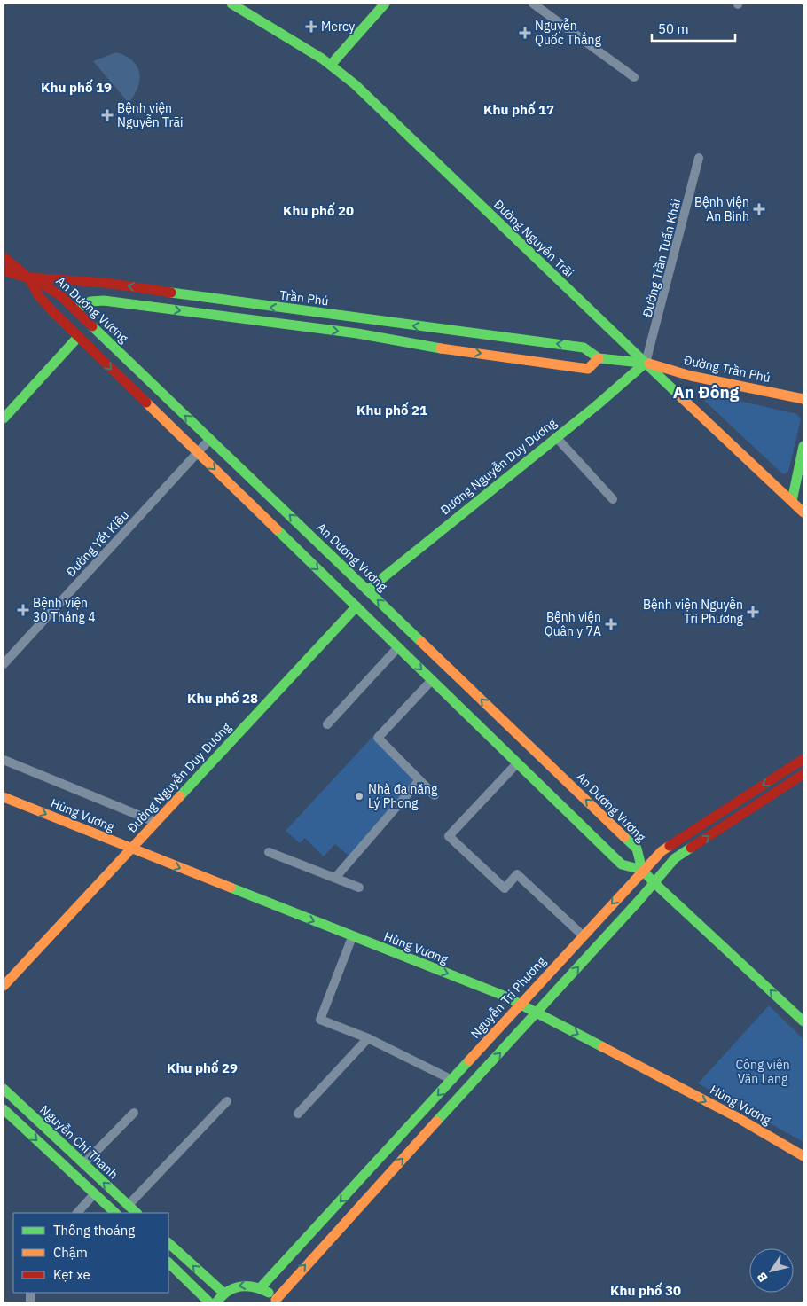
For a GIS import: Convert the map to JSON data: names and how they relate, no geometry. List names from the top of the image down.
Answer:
{
  "streets": {
    "main road": [
      "Đường Nguyễn Trãi",
      "Trần Phú",
      "An Dương Vương",
      "Đường Trần Phú",
      "Đường Nguyễn Duy Dương",
      "Hùng Vương",
      "Nguyễn Tri Phương",
      "Nguyễn Chí Thanh"
    ],
    "street": ["Đường Trần Tuấn Khải", "Đường Yết Kiêu"]
  },
  "crossings": [
    ["Đường Nguyễn Trãi", "Đường Trần Tuấn Khải"],
    ["Đường Nguyễn Trãi", "Trần Phú"],
    ["Đường Nguyễn Trãi", "Đường Trần Phú"],
    ["Đường Nguyễn Trãi", "Đường Nguyễn Duy Dương"],
    ["Đường Trần Tuấn Khải", "Trần Phú"],
    ["Đường Trần Tuấn Khải", "Đường Trần Phú"],
    ["Đường Trần Tuấn Khải", "Đường Nguyễn Duy Dương"],
    ["Trần Phú", "An Dương Vương"],
    ["Trần Phú", "Đường Trần Phú"],
    ["Trần Phú", "Đường Nguyễn Duy Dương"],
    ["An Dương Vương", "Đường Nguyễn Duy Dương"],
    ["An Dương Vương", "Đường Yết Kiêu"],
    ["An Dương Vương", "Nguyễn Tri Phương"],
    ["Đường Trần Phú", "Đường Nguyễn Duy Dương"],
    ["Đường Nguyễn Duy Dương", "Hùng Vương"],
    ["Hùng Vương", "Nguyễn Tri Phương"]
  ],
  "districts": [
    "Khu phố 19",
    "Khu phố 17",
    "Khu phố 20",
    "An Đông",
    "Khu phố 21",
    "Khu phố 28",
    "Khu phố 29",
    "Khu phố 30"
  ],
  "parks": ["Công viên Văn Lang"],
  "places": {
    "health": [
      "Mercy",
      "Nguyễn Quốc Thắng",
      "Bệnh viện Nguyễn Trãi",
      "Bệnh viện An Bình",
      "Bệnh viện 30 Tháng 4",
      "Bệnh viện Nguyễn Tri Phương",
      "Bệnh viện Quân y 7A"
    ],
    "other": ["Nhà đa năng Lý Phong"]
  },
  "legend": ["Thông thoáng", "Chậm", "Kẹt xe"],
  "scale_bar": "50 m",
  "north": "bottom left"
}
